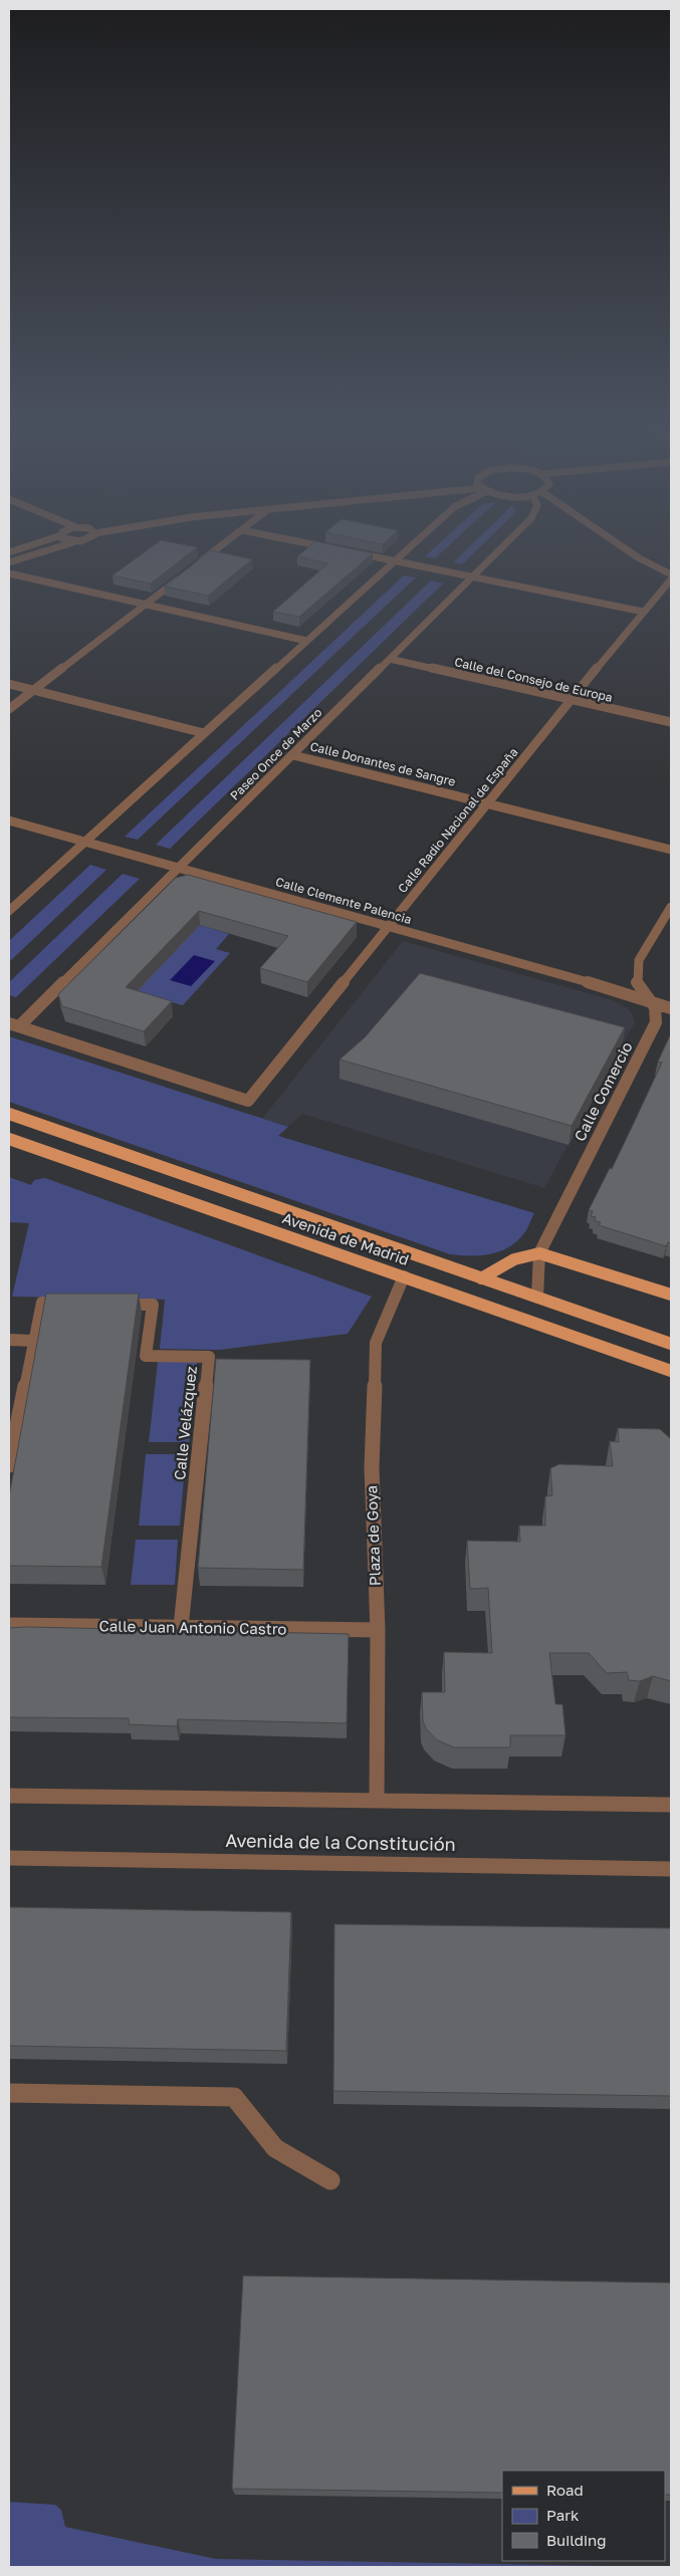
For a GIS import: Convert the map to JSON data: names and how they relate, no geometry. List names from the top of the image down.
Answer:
{
  "streets": {
    "main road": ["Avenida de Madrid"],
    "street": [
      "Calle del Consejo de Europa",
      "Paseo Once de Marzo",
      "Calle Donantes de Sangre",
      "Calle Radio Nacional de España",
      "Calle Clemente Palencia",
      "Calle Comercio",
      "Calle Velázquez",
      "Plaza de Goya",
      "Calle Juan Antonio Castro",
      "Avenida de la Constitución"
    ]
  },
  "crossings": [
    ["Calle del Consejo de Europa", "Paseo Once de Marzo"],
    ["Calle del Consejo de Europa", "Calle Radio Nacional de España"],
    ["Paseo Once de Marzo", "Calle Donantes de Sangre"],
    ["Paseo Once de Marzo", "Calle Radio Nacional de España"],
    ["Paseo Once de Marzo", "Calle Clemente Palencia"],
    ["Calle Donantes de Sangre", "Calle Radio Nacional de España"],
    ["Calle Radio Nacional de España", "Calle Clemente Palencia"],
    ["Calle Clemente Palencia", "Calle Comercio"],
    ["Calle Comercio", "Avenida de Madrid"],
    ["Avenida de Madrid", "Plaza de Goya"],
    ["Calle Velázquez", "Calle Juan Antonio Castro"],
    ["Plaza de Goya", "Calle Juan Antonio Castro"]
  ],
  "legend": ["Road", "Park", "Building"]
}
